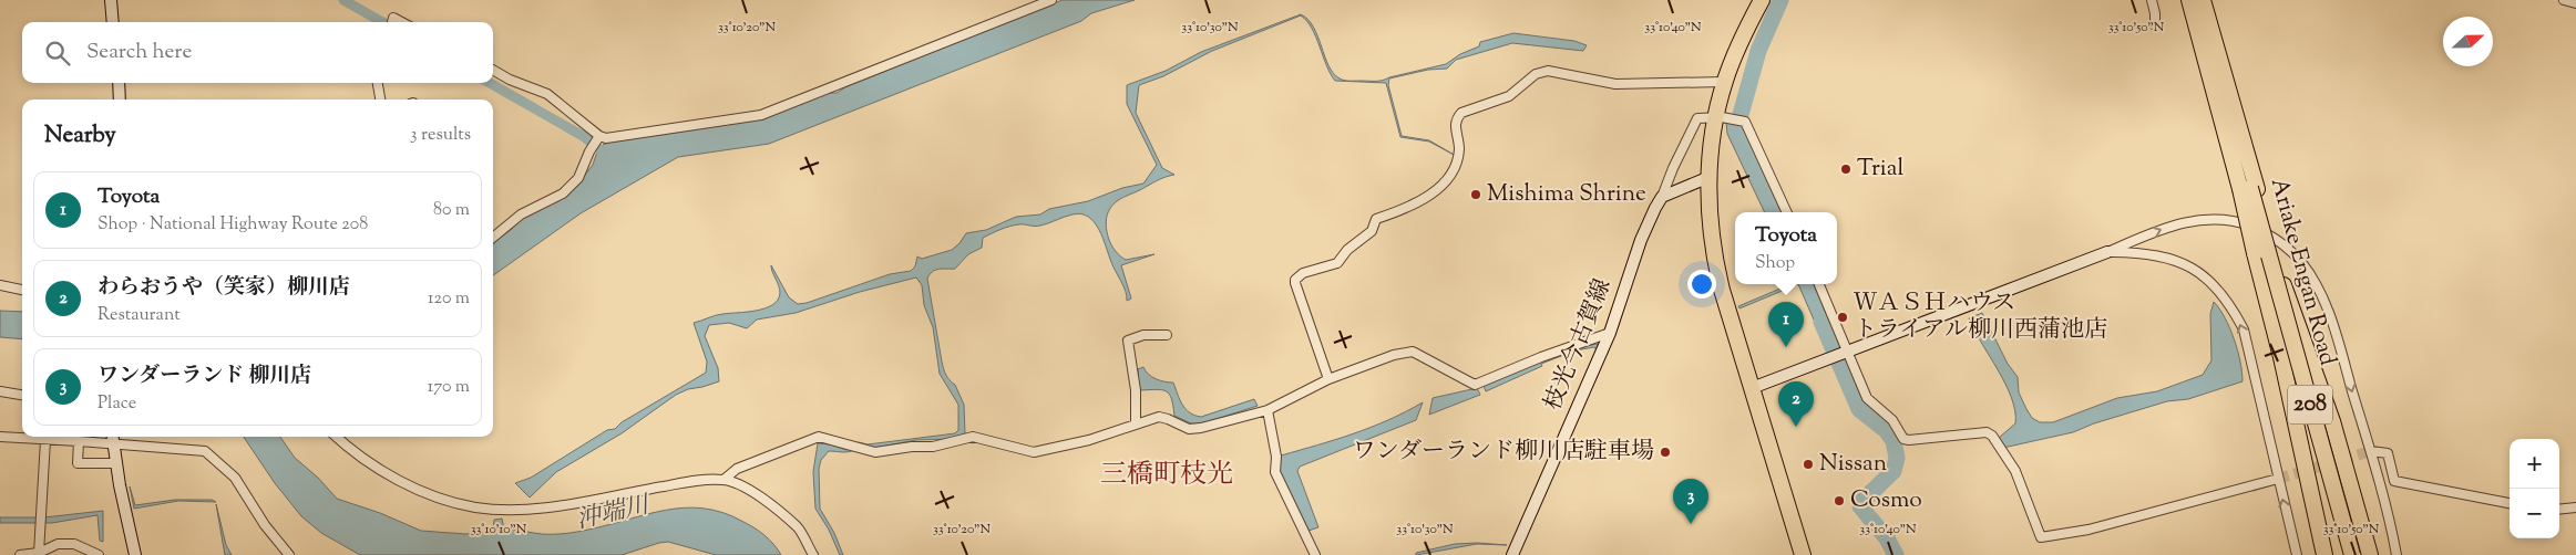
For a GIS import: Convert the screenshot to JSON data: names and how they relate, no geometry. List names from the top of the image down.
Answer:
{
  "streets": {
    "highway": ["Ariake Engan Road", "208"],
    "main road": ["枝光今古賀線"]
  },
  "districts": ["三橋町枝光"],
  "water": ["沖端川"],
  "places": [
    "Trial",
    "Mishima Shrine",
    "ＷＡＳＨハウス トライアル柳川西蒲池店",
    "ワンダーランド柳川店駐車場",
    "Nissan",
    "Cosmo"
  ],
  "north": "right",
  "page": {
    "search": "Search here",
    "heading": ["Nearby", "3 results"],
    "list": [
      {
        "mark": "1",
        "name": "Toyota",
        "note": "Shop · National Highway Route 208",
        "value": "80 m"
      },
      {
        "mark": "2",
        "name": "わらおうや（笑家）柳川店",
        "note": "Restaurant",
        "value": "120 m"
      },
      {
        "mark": "3",
        "name": "ワンダーランド 柳川店",
        "note": "Place",
        "value": "170 m"
      }
    ],
    "popup": ["Toyota", "Shop"],
    "pins": ["1", "2", "3"],
    "map_buttons": ["+", "−"]
  },
  "coordinates": [
    "33°10'20\"N",
    "33°10'30\"N",
    "33°10'40\"N",
    "33°10'50\"N",
    "33°10'10\"N"
  ]
}
